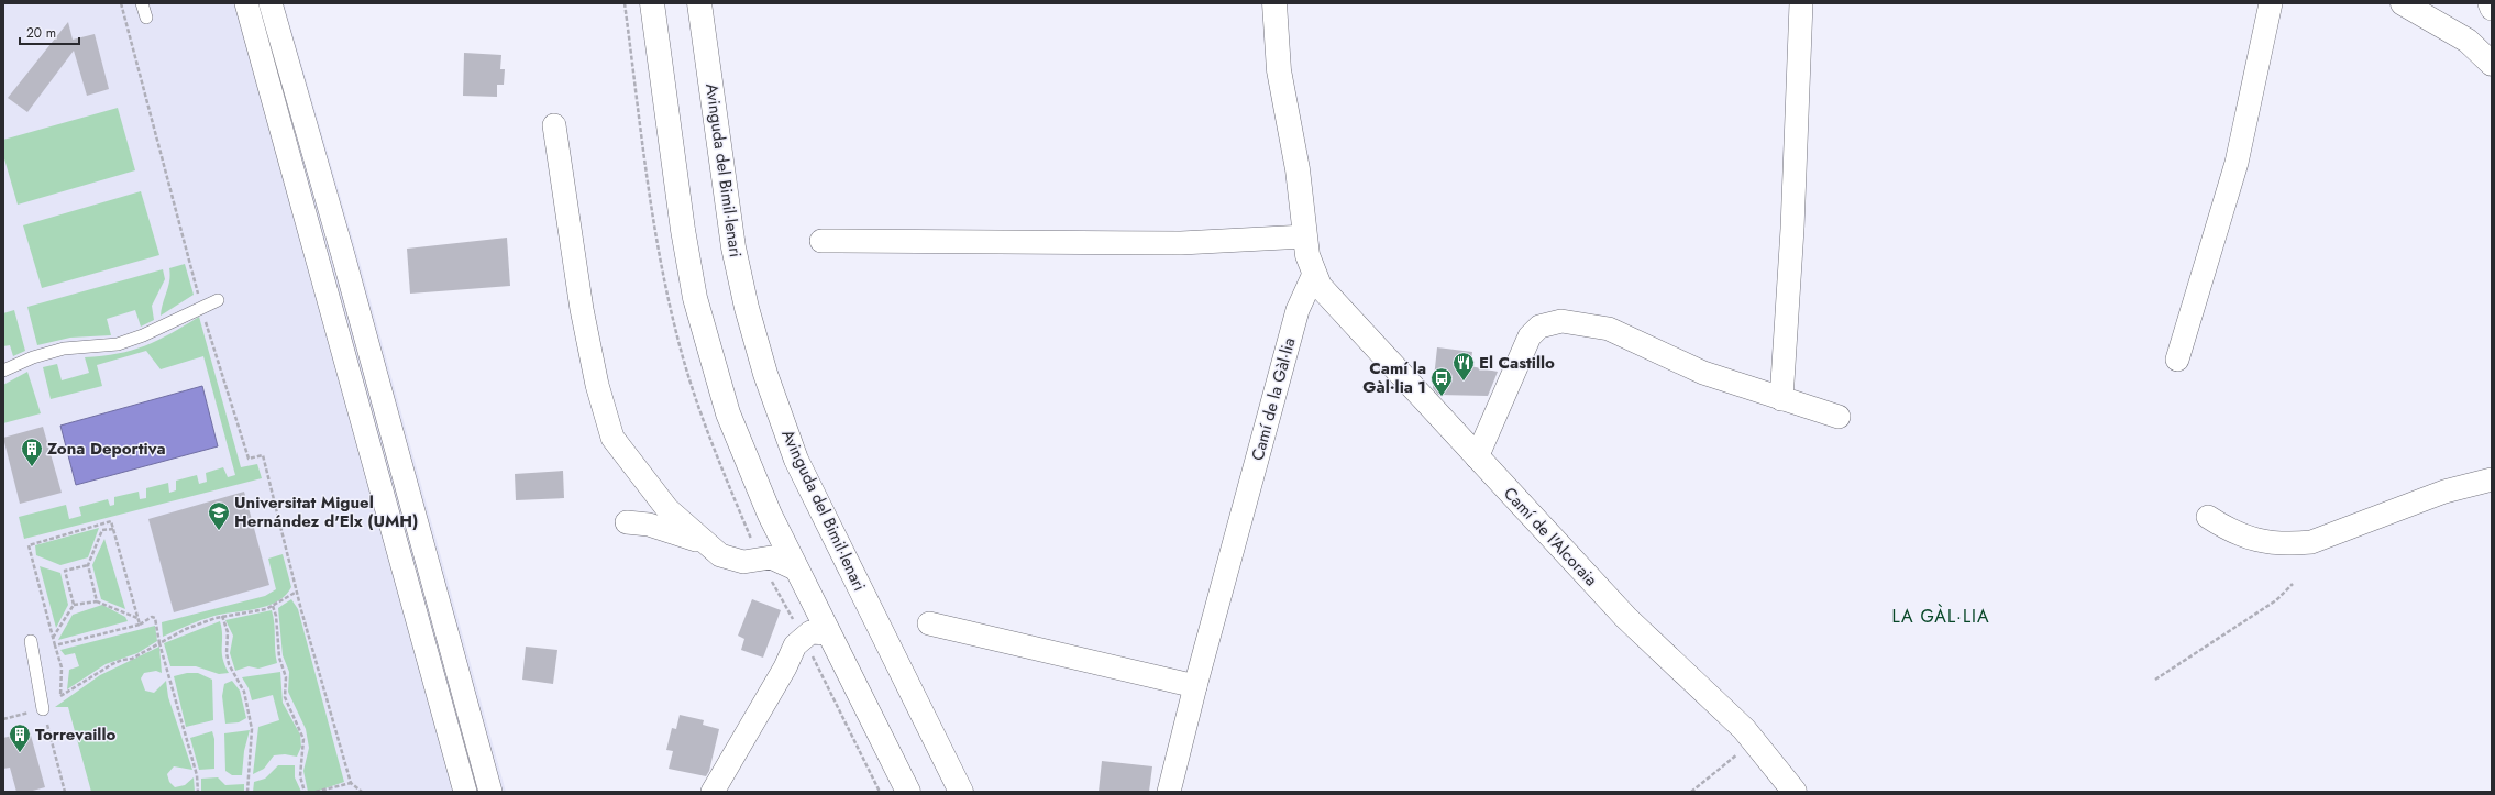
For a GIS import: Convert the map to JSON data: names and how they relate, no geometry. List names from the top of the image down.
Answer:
{
  "streets": {
    "main road": ["Avinguda del Bimil·lenari", "Camí de l'Alcoraia"],
    "street": ["Camí de la Gàl·lia"]
  },
  "crossings": [
    ["Camí de la Gàl·lia", "Camí de l'Alcoraia"]
  ],
  "districts": ["LA GÀL·LIA"],
  "places": {
    "restaurant": ["El Castillo"],
    "bus stop": ["Camí la Gàl·lia 1"],
    "building": ["Zona Deportiva", "Torrevaillo"],
    "school or university": ["Universitat Miguel Hernández d'Elx (UMH)"]
  },
  "scale_bar": "20 m"
}
